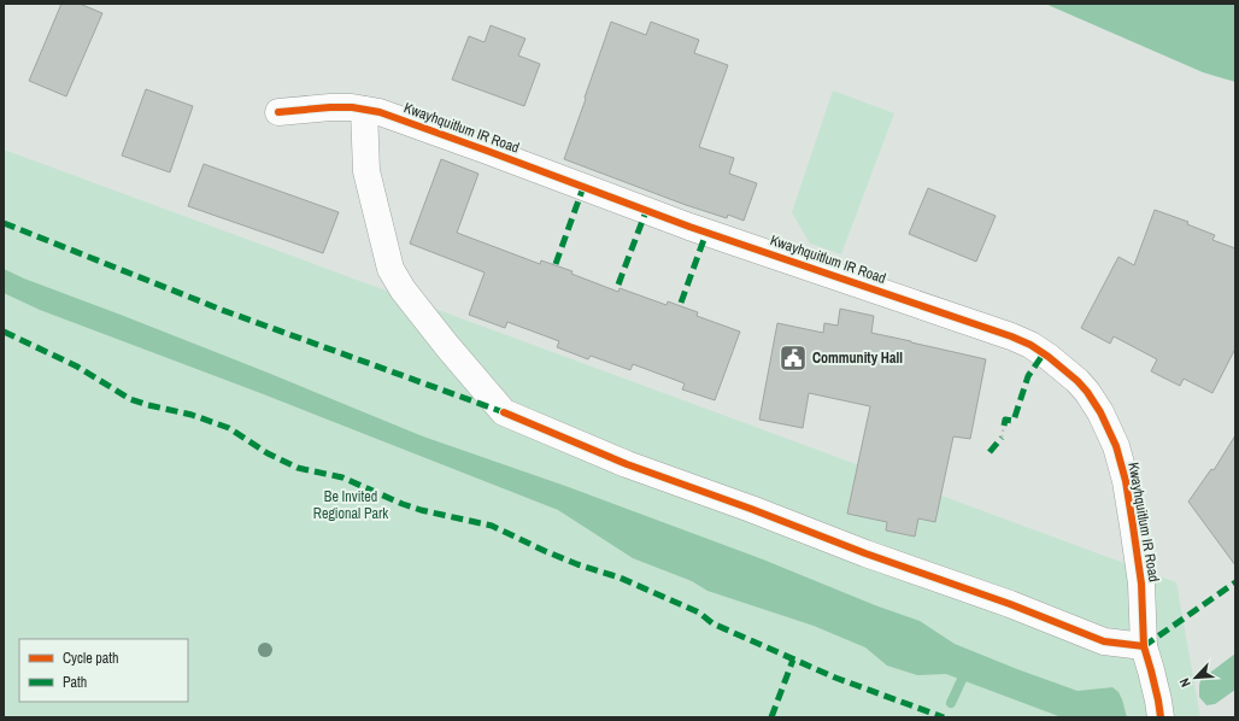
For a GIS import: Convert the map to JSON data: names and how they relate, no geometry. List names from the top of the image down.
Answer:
{
  "streets": {
    "street": ["Kwayhquitlum IR Road"]
  },
  "parks": ["Be Invited Regional Park"],
  "places": {
    "public building": ["Community Hall"]
  },
  "legend": ["Cycle path", "Path"],
  "north": "bottom left"
}
